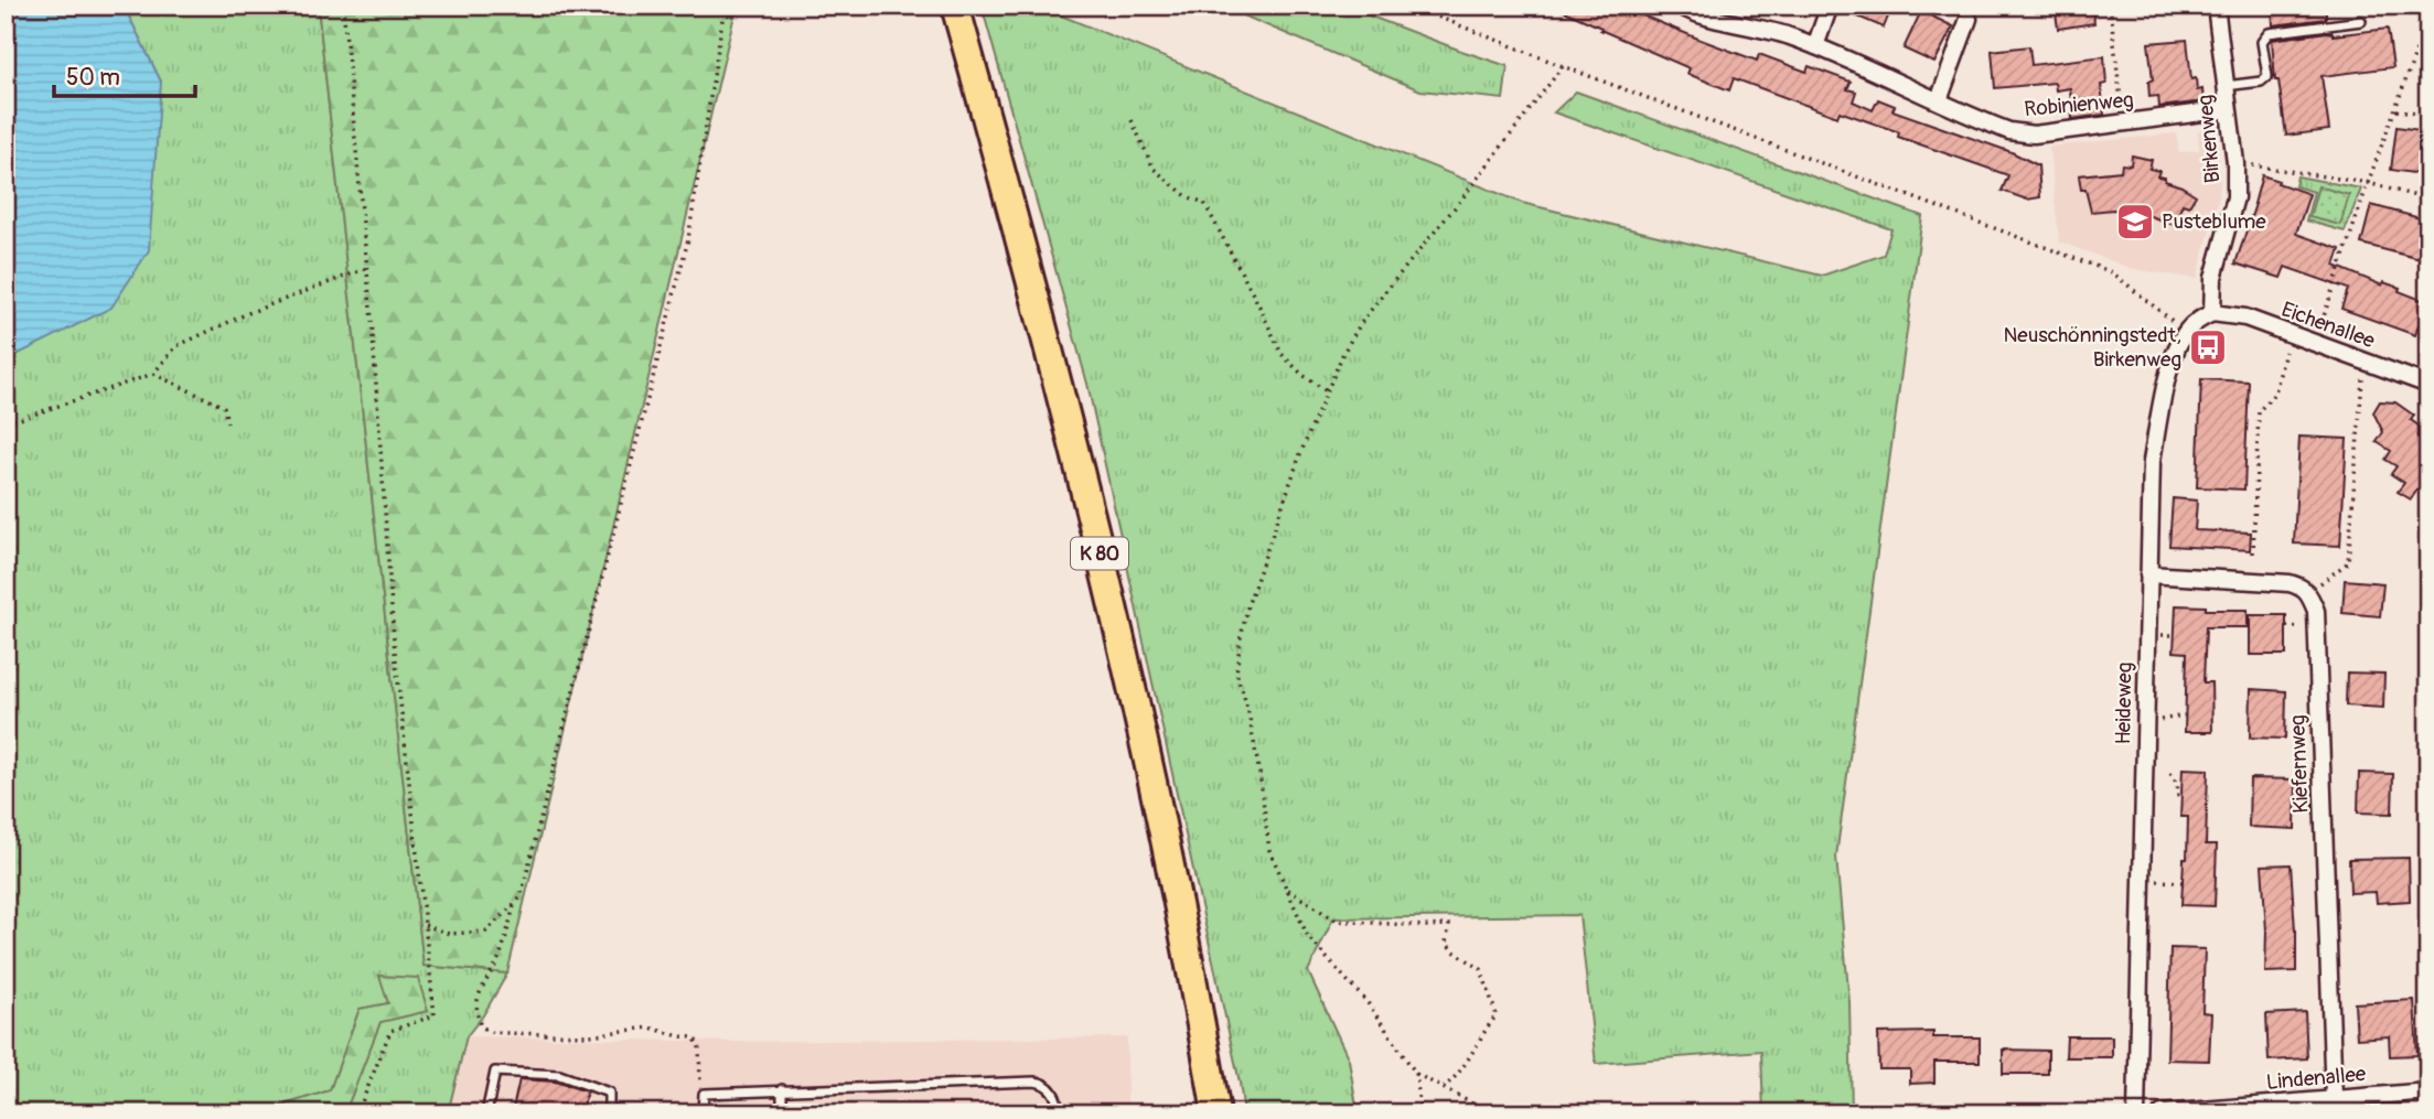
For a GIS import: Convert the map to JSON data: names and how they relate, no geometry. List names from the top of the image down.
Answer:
{
  "streets": {
    "highway": ["K 80"],
    "street": [
      "Robinienweg",
      "Birkenweg",
      "Eichenallee",
      "Heideweg",
      "Kiefernweg",
      "Lindenallee"
    ]
  },
  "crossings": [
    ["Robinienweg", "Birkenweg"],
    ["Birkenweg", "Eichenallee"],
    ["Heideweg", "Kiefernweg"],
    ["Kiefernweg", "Lindenallee"]
  ],
  "places": {
    "school or university": ["Pusteblume"],
    "bus stop": ["Neuschönningstedt, Birkenweg"]
  },
  "scale_bar": "50 m"
}
